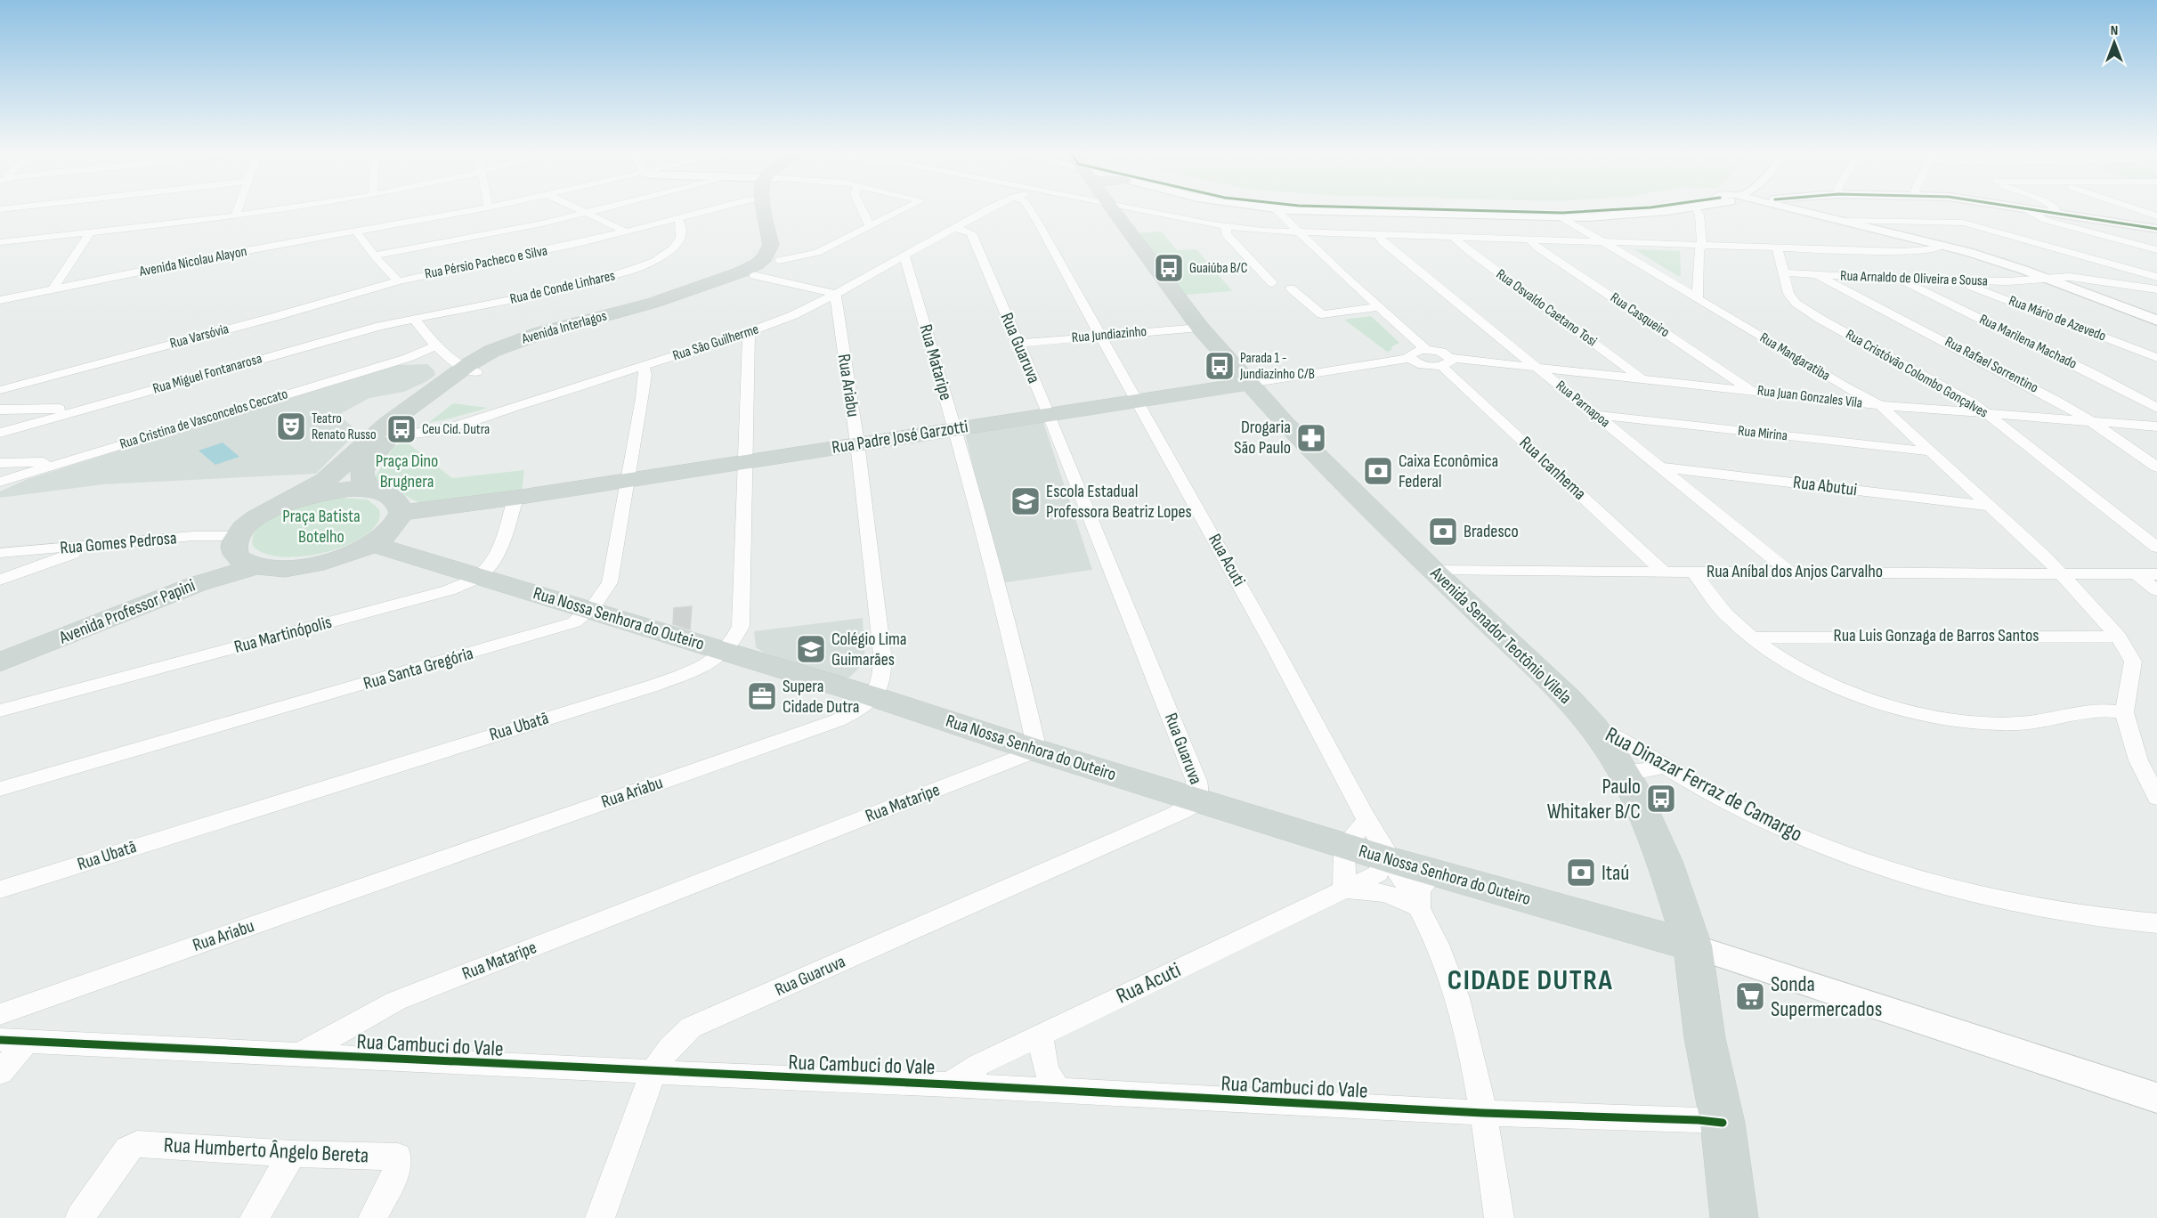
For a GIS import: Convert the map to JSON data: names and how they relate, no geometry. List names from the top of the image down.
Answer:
{
  "streets": {
    "main road": [
      "Avenida Interlagos",
      "Rua Padre José Garzotti",
      "Avenida Professor Papini",
      "Rua Nossa Senhora do Outeiro",
      "Avenida Senador Teotônio Vilela"
    ],
    "street": [
      "Avenida Nicolau Alayon",
      "Rua Pérsio Pacheco e Silva",
      "Rua Arnaldo de Oliveira e Sousa",
      "Rua de Conde Linhares",
      "Rua Osvaldo Caetano Tosi",
      "Rua Casqueiro",
      "Rua Mário de Azevedo",
      "Rua Jundiazinho",
      "Rua Varsóvia",
      "Rua Marilena Machado",
      "Rua São Guilherme",
      "Rua Guaruva",
      "Rua Mangaratiba",
      "Rua Mataripe",
      "Rua Rafael Sorrentino",
      "Rua Miguel Fontanarosa",
      "Rua Cristóvão Colombo Gonçalves",
      "Rua Ariabu",
      "Rua Juan Gonzales Vila",
      "Rua Parnapoa",
      "Rua Cristina de Vasconcelos Ceccato",
      "Rua Mirina",
      "Rua Icanhema",
      "Rua Abutui",
      "Rua Gomes Pedrosa",
      "Rua Acuti",
      "Rua Aníbal dos Anjos Carvalho",
      "Rua Martinópolis",
      "Rua Luis Gonzaga de Barros Santos",
      "Rua Santa Gregória",
      "Rua Ubatã",
      "Rua Dinazar Ferraz de Camargo",
      "Rua Cambuci do Vale",
      "Rua Humberto Ângelo Bereta"
    ]
  },
  "crossings": [
    ["Rua Pérsio Pacheco e Silva", "Rua de Conde Linhares"],
    ["Rua Pérsio Pacheco e Silva", "Rua Varsóvia"],
    ["Rua Arnaldo de Oliveira e Sousa", "Rua Mário de Azevedo"],
    ["Rua Arnaldo de Oliveira e Sousa", "Rua Marilena Machado"],
    ["Rua Arnaldo de Oliveira e Sousa", "Rua Rafael Sorrentino"],
    ["Rua Arnaldo de Oliveira e Sousa", "Rua Cristóvão Colombo Gonçalves"],
    ["Rua de Conde Linhares", "Rua Miguel Fontanarosa"],
    ["Rua Osvaldo Caetano Tosi", "Rua Juan Gonzales Vila"],
    ["Rua Casqueiro", "Rua Juan Gonzales Vila"],
    ["Avenida Interlagos", "Rua São Guilherme"],
    ["Avenida Interlagos", "Rua Cristina de Vasconcelos Ceccato"],
    ["Rua Jundiazinho", "Rua Guaruva"],
    ["Rua Jundiazinho", "Rua Acuti"],
    ["Rua Jundiazinho", "Avenida Senador Teotônio Vilela"],
    ["Rua São Guilherme", "Rua Guaruva"],
    ["Rua São Guilherme", "Rua Mataripe"],
    ["Rua São Guilherme", "Rua Ariabu"],
    ["Rua São Guilherme", "Rua Santa Gregória"],
    ["Rua São Guilherme", "Rua Ubatã"],
    ["Rua Guaruva", "Rua Padre José Garzotti"],
    ["Rua Guaruva", "Rua Nossa Senhora do Outeiro"],
    ["Rua Guaruva", "Rua Cambuci do Vale"],
    ["Rua Mangaratiba", "Rua Juan Gonzales Vila"],
    ["Rua Mangaratiba", "Rua Mirina"],
    ["Rua Mangaratiba", "Rua Abutui"],
    ["Rua Mangaratiba", "Rua Aníbal dos Anjos Carvalho"],
    ["Rua Mangaratiba", "Rua Luis Gonzaga de Barros Santos"],
    ["Rua Mataripe", "Rua Padre José Garzotti"],
    ["Rua Mataripe", "Rua Nossa Senhora do Outeiro"],
    ["Rua Mataripe", "Rua Cambuci do Vale"],
    ["Rua Rafael Sorrentino", "Rua Juan Gonzales Vila"],
    ["Rua Cristóvão Colombo Gonçalves", "Rua Juan Gonzales Vila"],
    ["Rua Ariabu", "Rua Padre José Garzotti"],
    ["Rua Ariabu", "Rua Nossa Senhora do Outeiro"],
    ["Rua Juan Gonzales Vila", "Rua Parnapoa"],
    ["Rua Juan Gonzales Vila", "Rua Icanhema"],
    ["Rua Parnapoa", "Rua Mirina"],
    ["Rua Parnapoa", "Rua Abutui"],
    ["Rua Parnapoa", "Rua Aníbal dos Anjos Carvalho"],
    ["Rua Padre José Garzotti", "Rua Acuti"],
    ["Rua Padre José Garzotti", "Avenida Senador Teotônio Vilela"],
    ["Rua Padre José Garzotti", "Rua Santa Gregória"],
    ["Rua Padre José Garzotti", "Rua Ubatã"],
    ["Rua Icanhema", "Rua Aníbal dos Anjos Carvalho"],
    ["Rua Gomes Pedrosa", "Avenida Professor Papini"],
    ["Rua Acuti", "Rua Nossa Senhora do Outeiro"],
    ["Rua Acuti", "Rua Cambuci do Vale"],
    ["Rua Aníbal dos Anjos Carvalho", "Avenida Senador Teotônio Vilela"],
    ["Rua Nossa Senhora do Outeiro", "Rua Martinópolis"],
    ["Rua Nossa Senhora do Outeiro", "Avenida Senador Teotônio Vilela"],
    ["Rua Nossa Senhora do Outeiro", "Rua Santa Gregória"],
    ["Rua Nossa Senhora do Outeiro", "Rua Ubatã"],
    ["Avenida Senador Teotônio Vilela", "Rua Dinazar Ferraz de Camargo"],
    ["Avenida Senador Teotônio Vilela", "Rua Cambuci do Vale"]
  ],
  "districts": ["CIDADE DUTRA"],
  "parks": ["Praça Dino Brugnera", "Praça Batista Botelho"],
  "places": {
    "bus stop": [
      "Guaiúba B/C",
      "Parada 1 - Jundiazinho C/B",
      "Ceu Cid. Dutra",
      "Paulo Whitaker B/C"
    ],
    "theatre": ["Teatro Renato Russo"],
    "pharmacy": ["Drogaria São Paulo"],
    "bank": ["Caixa Econômica Federal", "Bradesco", "Itaú"],
    "school or university": ["Escola Estadual Professora Beatriz Lopes", "Colégio Lima Guimarães"],
    "office": ["Supera Cidade Dutra"],
    "supermarket": ["Sonda Supermercados"]
  },
  "north": "top"
}
